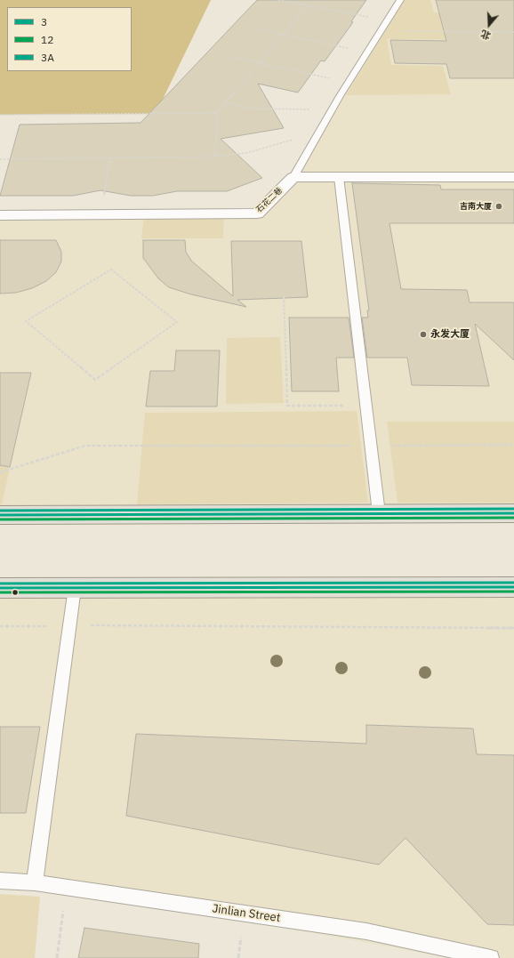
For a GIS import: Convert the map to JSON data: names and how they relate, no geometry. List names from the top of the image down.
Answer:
{
  "streets": {
    "street": ["石花二巷"],
    "lane": ["Jinlian Street"]
  },
  "places": ["吉南大厦", "永发大厦"],
  "lines": ["transit line 3A", "transit line 3", "transit line 12"],
  "legend": ["3", "12", "3A"],
  "north": "bottom"
}
